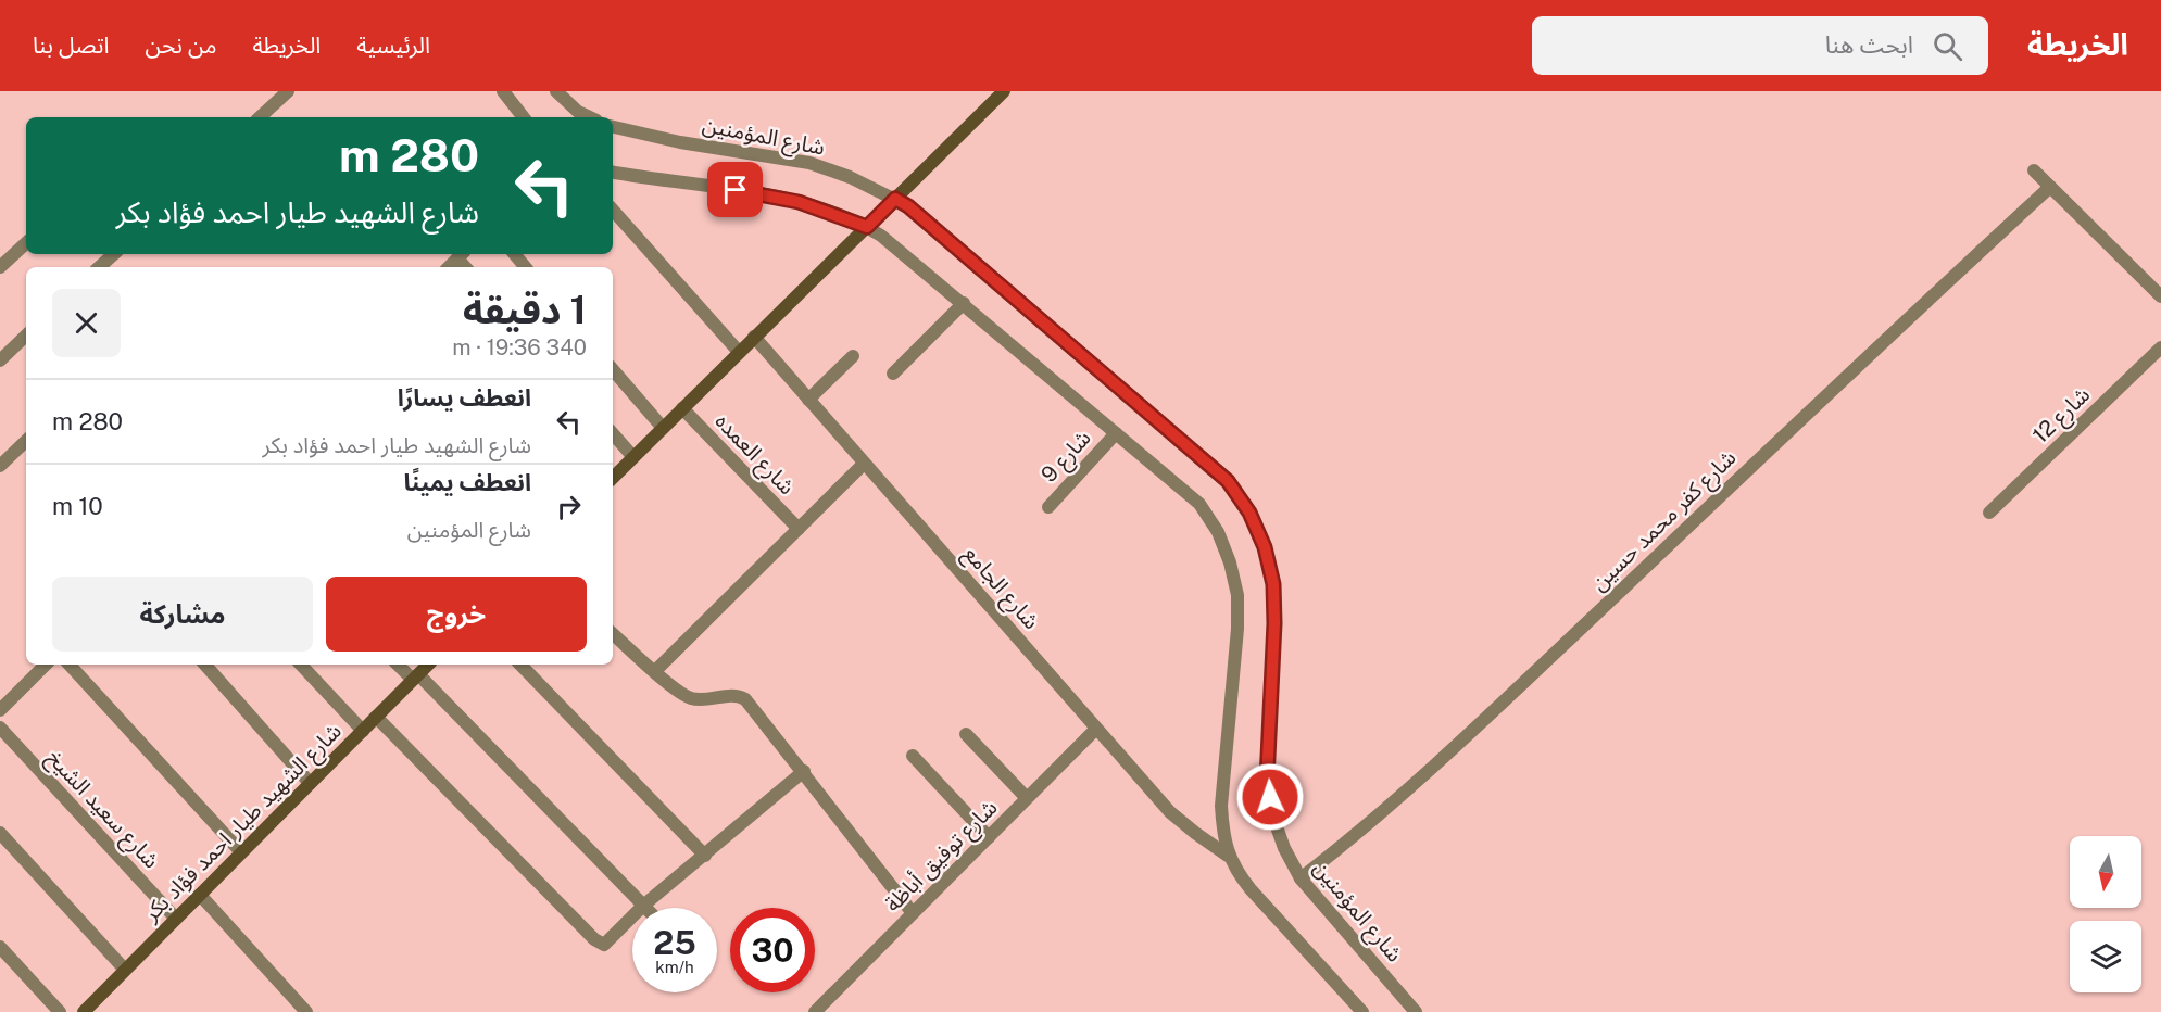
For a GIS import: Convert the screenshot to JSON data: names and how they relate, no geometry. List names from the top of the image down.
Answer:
{
  "streets": {
    "street": [
      "شارع المؤمنين",
      "شارع 12",
      "شارع العمده",
      "شارع 9",
      "شارع كفر محمد حسين",
      "شارع الجامع",
      "شارع سعيد الشيخ",
      "شارع الشهيد طيار احمد فؤاد بكر",
      "شارع توفيق أباظة"
    ]
  },
  "crossings": [
    ["شارع المؤمنين", "شارع كفر محمد حسين"],
    ["شارع الجامع", "شارع توفيق أباظة"],
    ["شارع سعيد الشيخ", "شارع الشهيد طيار احمد فؤاد بكر"]
  ],
  "north": "bottom",
  "page": {
    "header": "الخريطة",
    "search": "ابحث هنا",
    "nav": [
      "الرئيسية",
      "الخريطة",
      "من نحن",
      "اتصل بنا"
    ],
    "turn": ["280 m", "شارع الشهيد طيار احمد فؤاد بكر"],
    "heading": ["1 دقيقة", "340 m · 19:36"],
    "list": [
      {
        "name": "انعطف يسارًا",
        "note": "شارع الشهيد طيار احمد فؤاد بكر",
        "value": "280 m"
      },
      {
        "name": "انعطف يمينًا",
        "note": "شارع المؤمنين",
        "value": "10 m"
      }
    ],
    "buttons": ["خروج", "مشاركة"],
    "speed": "25 km/h",
    "limit": "30"
  }
}
